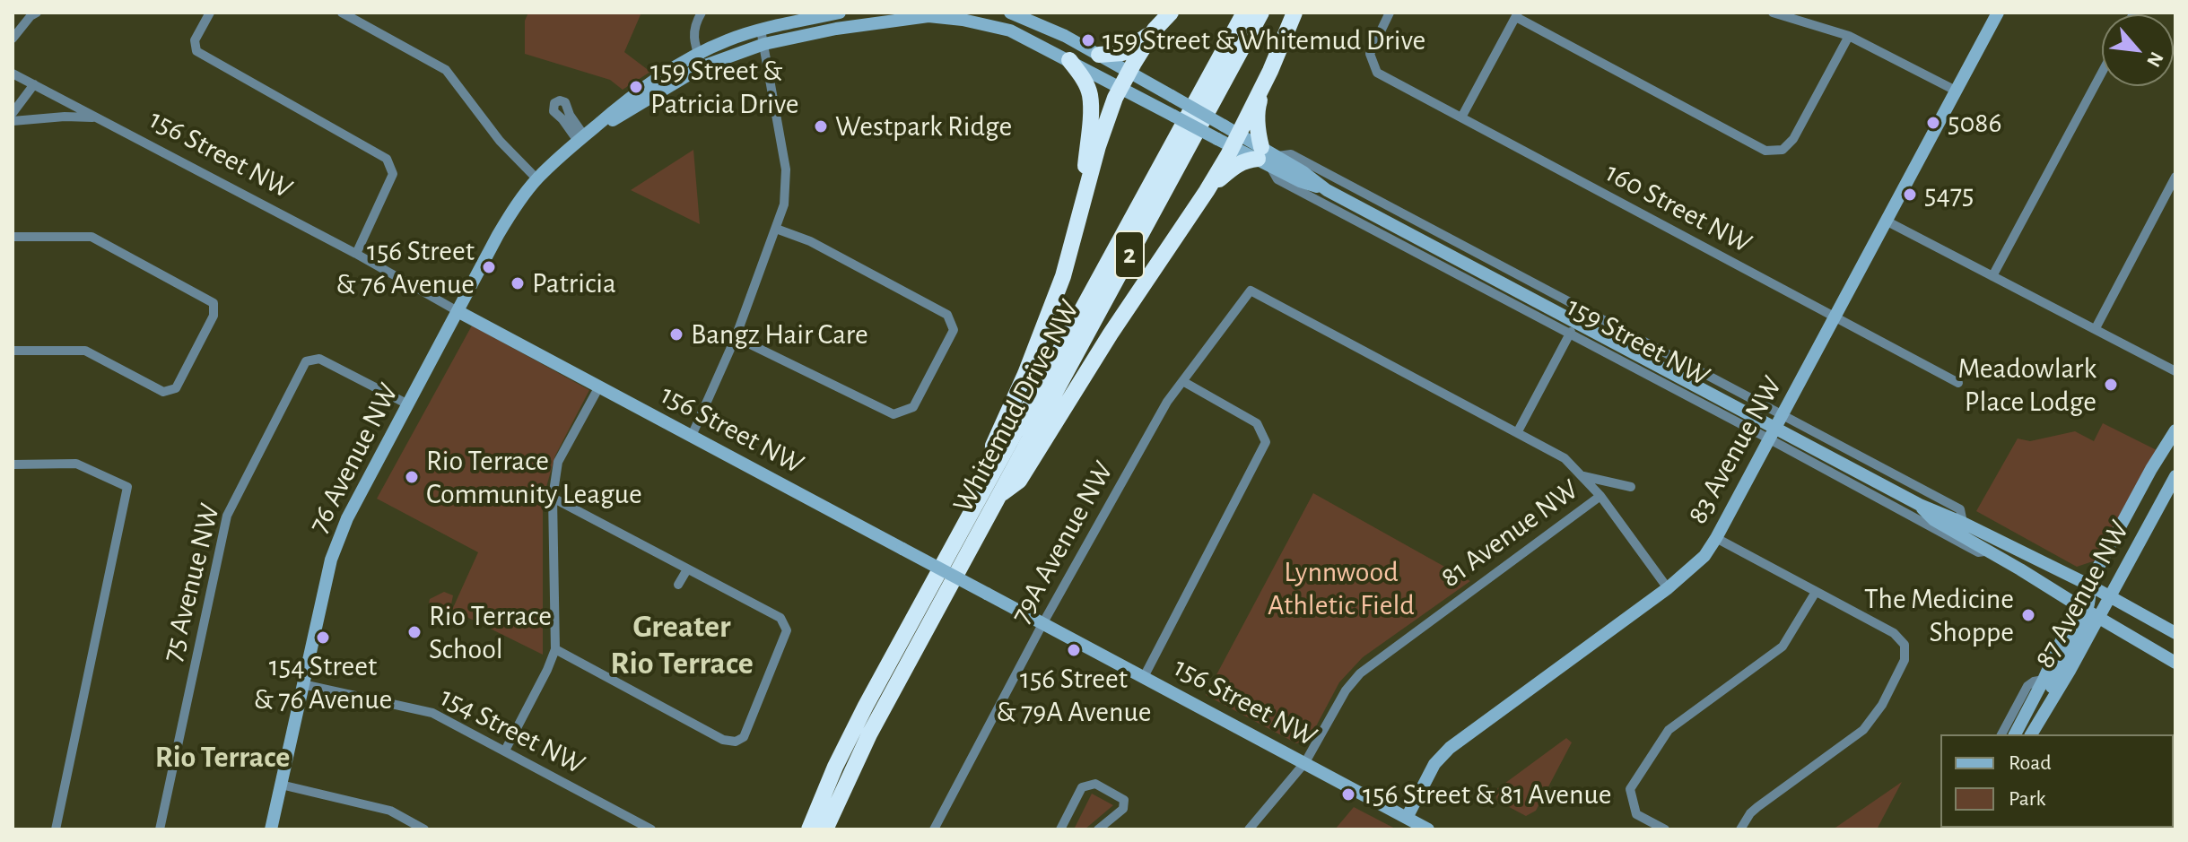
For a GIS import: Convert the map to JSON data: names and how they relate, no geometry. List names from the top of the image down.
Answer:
{
  "streets": {
    "highway": ["2", "Whitemud Drive NW"],
    "street": [
      "156 Street NW",
      "160 Street NW",
      "159 Street NW",
      "83 Avenue NW",
      "76 Avenue NW",
      "81 Avenue NW",
      "79A Avenue NW",
      "75 Avenue NW",
      "87 Avenue NW",
      "154 Street NW"
    ]
  },
  "crossings": [
    ["156 Street NW", "83 Avenue NW"],
    ["156 Street NW", "76 Avenue NW"],
    ["156 Street NW", "81 Avenue NW"],
    ["156 Street NW", "79A Avenue NW"],
    ["160 Street NW", "83 Avenue NW"],
    ["159 Street NW", "83 Avenue NW"],
    ["159 Street NW", "76 Avenue NW"],
    ["159 Street NW", "87 Avenue NW"],
    ["76 Avenue NW", "75 Avenue NW"],
    ["76 Avenue NW", "154 Street NW"]
  ],
  "districts": ["Greater Rio Terrace", "Rio Terrace"],
  "parks": ["Lynnwood Athletic Field"],
  "places": [
    "159 Street & Whitemud Drive",
    "159 Street & Patricia Drive",
    "5086",
    "Westpark Ridge",
    "5475",
    "156 Street & 76 Avenue",
    "Patricia",
    "Bangz Hair Care",
    "Meadowlark Place Lodge",
    "Rio Terrace Community League",
    "The Medicine Shoppe",
    "Rio Terrace School",
    "154 Street & 76 Avenue",
    "156 Street & 79A Avenue",
    "156 Street & 81 Avenue"
  ],
  "legend": ["Road", "Park"],
  "north": "bottom right"
}
